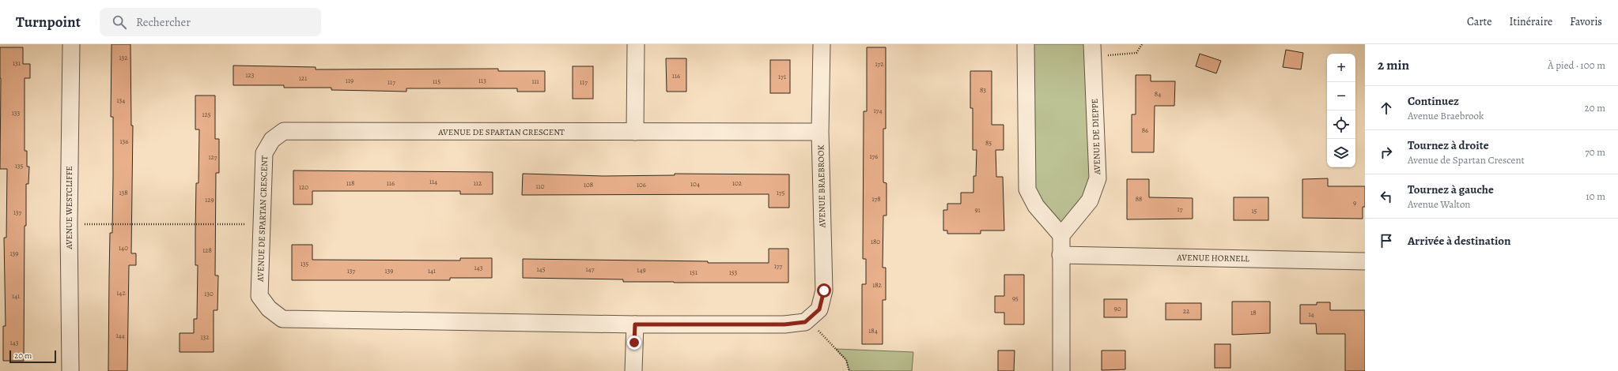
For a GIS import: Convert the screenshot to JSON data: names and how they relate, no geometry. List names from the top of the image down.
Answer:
{
  "streets": {
    "street": [
      "AVENUE DE SPARTAN CRESCENT",
      "AVENUE DE DIEPPE",
      "AVENUE BRAEBROOK",
      "AVENUE WESTCLIFFE",
      "AVENUE HORNELL"
    ]
  },
  "crossings": [
    ["AVENUE DE SPARTAN CRESCENT", "AVENUE BRAEBROOK"]
  ],
  "house_numbers": [
    "132",
    "131",
    "172",
    "123",
    "116",
    "171",
    "121",
    "119",
    "113",
    "115",
    "111",
    "117",
    "117",
    "83",
    "84",
    "134",
    "174",
    "133",
    "125",
    "86",
    "136",
    "85",
    "176",
    "127",
    "135",
    "114",
    "118",
    "116",
    "112",
    "102",
    "104",
    "108",
    "106",
    "110",
    "120",
    "138",
    "175",
    "178",
    "88",
    "129",
    "9",
    "17",
    "91",
    "15",
    "137",
    "180",
    "140",
    "128",
    "139",
    "135",
    "177",
    "143",
    "145",
    "147",
    "149",
    "137",
    "139",
    "141",
    "151",
    "153",
    "182",
    "142",
    "130",
    "141",
    "95",
    "90",
    "22",
    "18",
    "14",
    "184",
    "144",
    "132",
    "143"
  ],
  "scale_bar": "20 m",
  "page": {
    "header": "Turnpoint",
    "search": "Rechercher",
    "nav": ["Carte", "Itinéraire", "Favoris"],
    "heading": ["2 min", "À pied · 100 m"],
    "map_buttons": ["+", "−"],
    "list": [
      ["Continuez", "Avenue Braebrook", "20 m"],
      ["Tournez à droite", "Avenue de Spartan Crescent", "70 m"],
      ["Tournez à gauche", "Avenue Walton", "10 m"],
      "Arrivée à destination"
    ],
    "scale": "20 m"
  }
}
